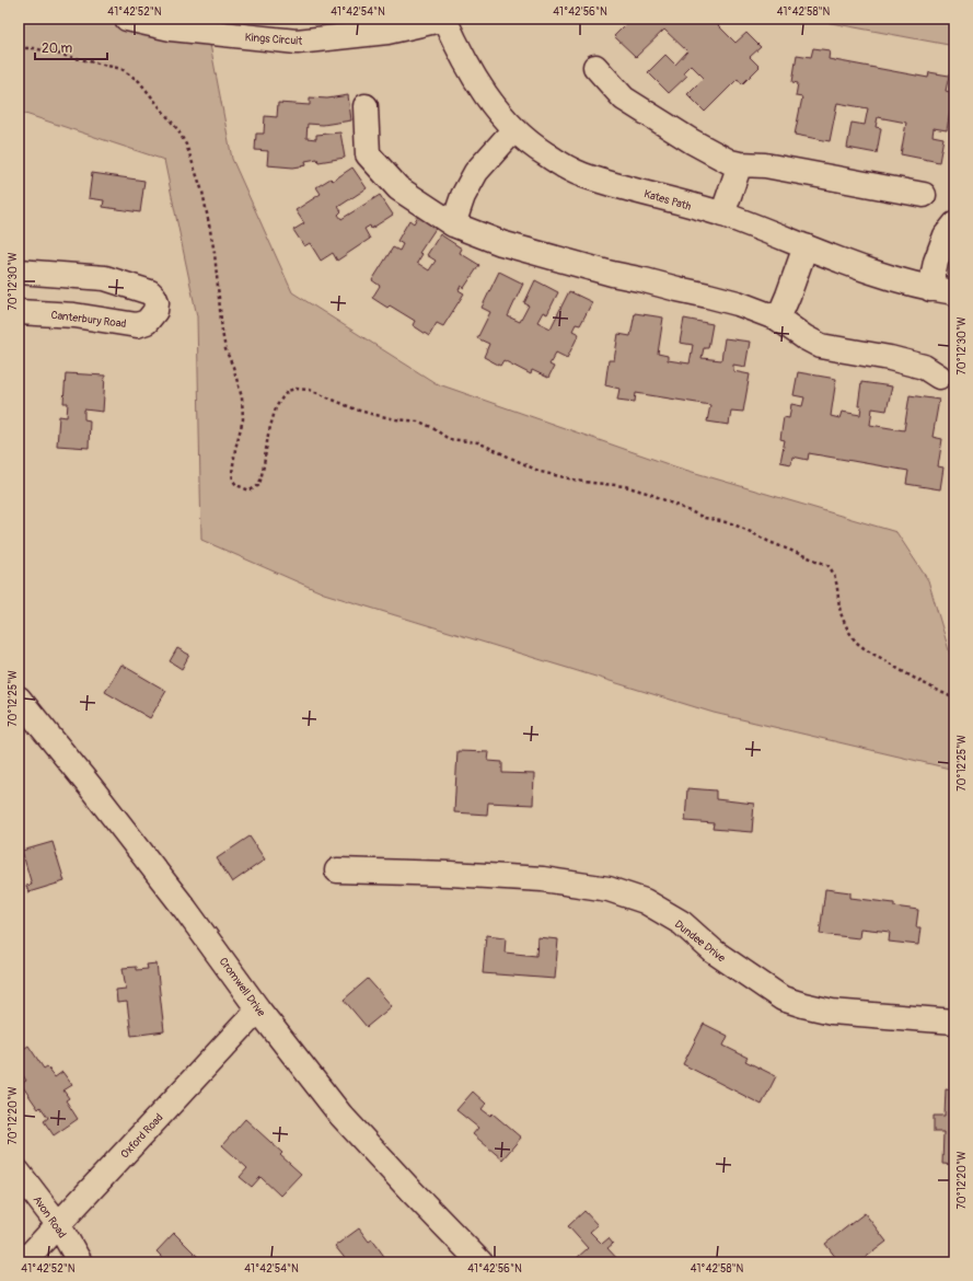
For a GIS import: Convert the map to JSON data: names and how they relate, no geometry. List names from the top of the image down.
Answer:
{
  "streets": {
    "street": [
      "Kings Circuit",
      "Kates Path",
      "Canterbury Road",
      "Dundee Drive",
      "Cromwell Drive",
      "Oxford Road",
      "Avon Road"
    ]
  },
  "crossings": [
    ["Kings Circuit", "Kates Path"],
    ["Cromwell Drive", "Oxford Road"],
    ["Oxford Road", "Avon Road"]
  ],
  "scale_bar": "20 m",
  "coordinates": [
    "41°42'52\"N",
    "41°42'54\"N",
    "41°42'56\"N",
    "41°42'58\"N",
    "70°12'30\"W",
    "70°12'25\"W",
    "70°12'20\"W"
  ]
}
